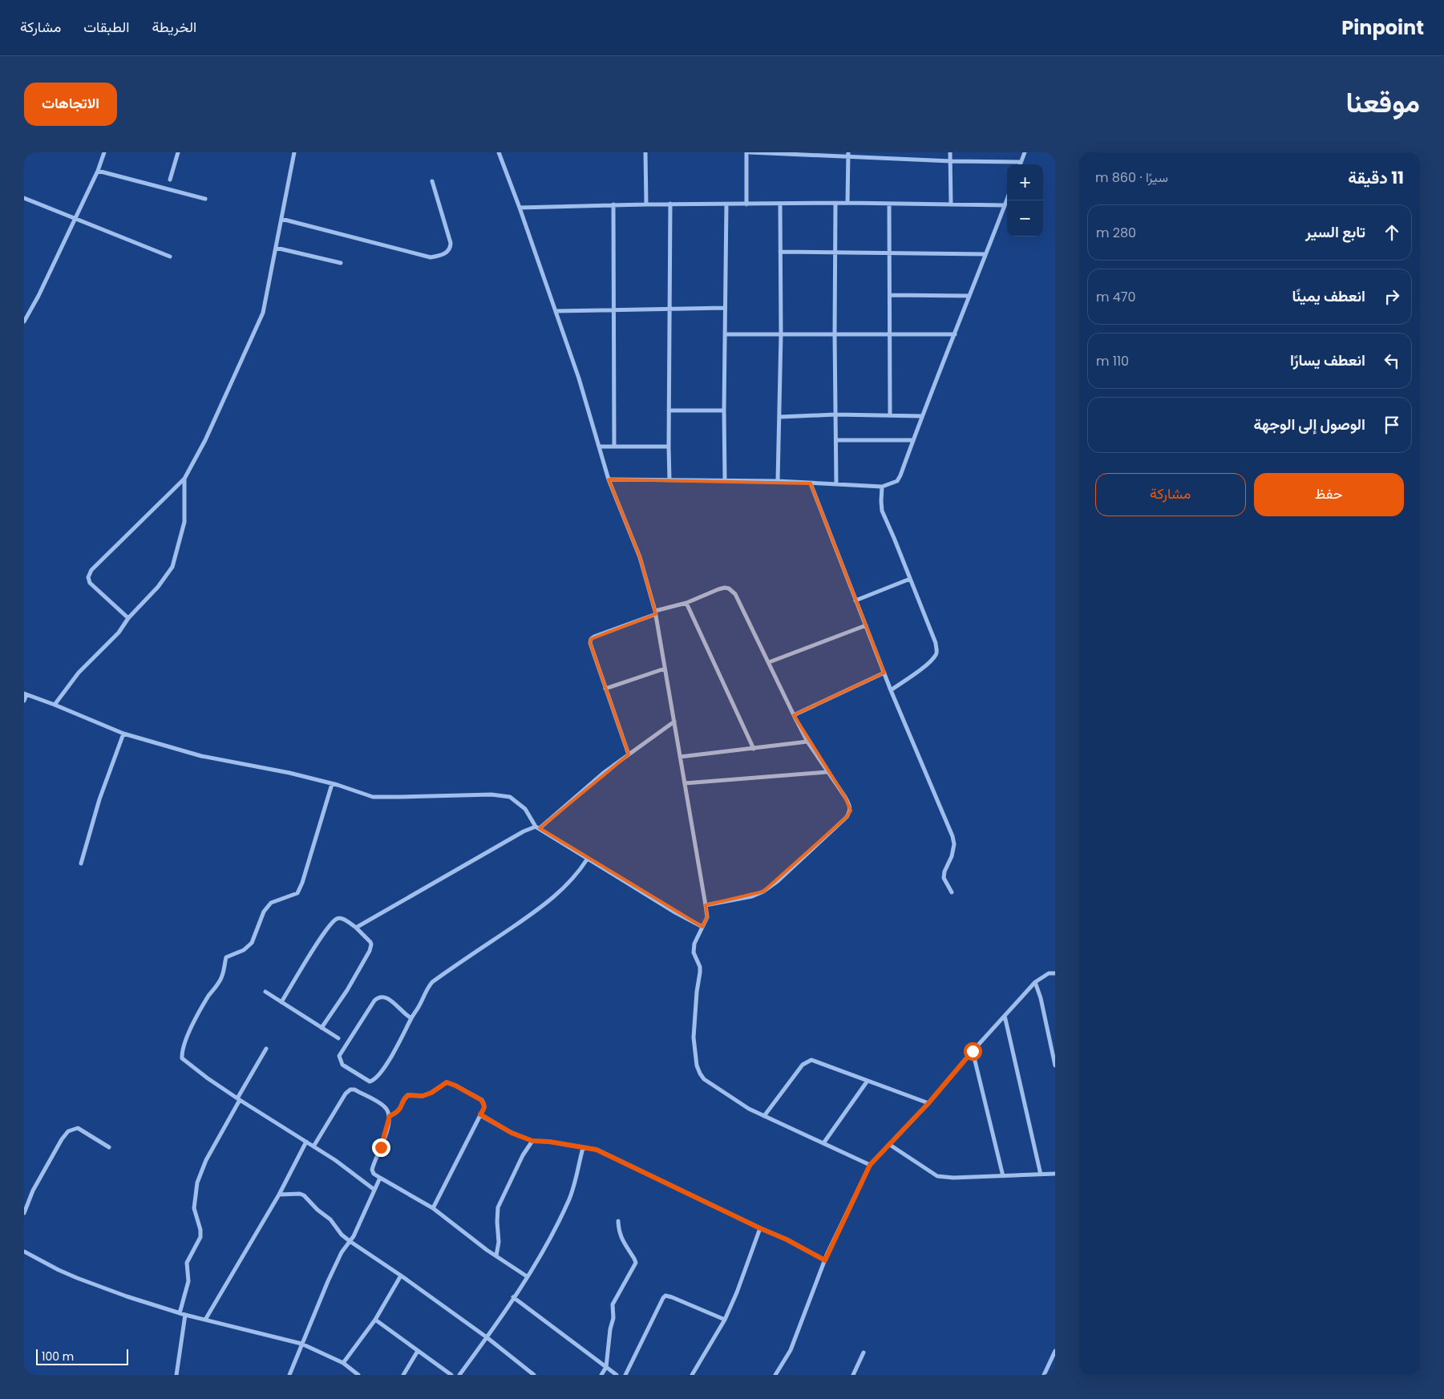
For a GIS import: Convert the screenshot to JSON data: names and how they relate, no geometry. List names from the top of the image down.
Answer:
{
  "scale_bar": "100 m",
  "page": {
    "header": "Pinpoint",
    "nav": ["الخريطة", "الطبقات", "مشاركة"],
    "title": "موقعنا",
    "buttons": [
      "الاتجاهات",
      ["حفظ", "مشاركة"]
    ],
    "heading": ["11 دقيقة", "سيرًا · 860 m"],
    "map_buttons": ["+", "−"],
    "list": [
      ["تابع السير", "280 m"],
      ["انعطف يمينًا", "470 m"],
      ["انعطف يسارًا", "110 m"],
      "الوصول إلى الوجهة"
    ],
    "scale": "100 m"
  }
}
